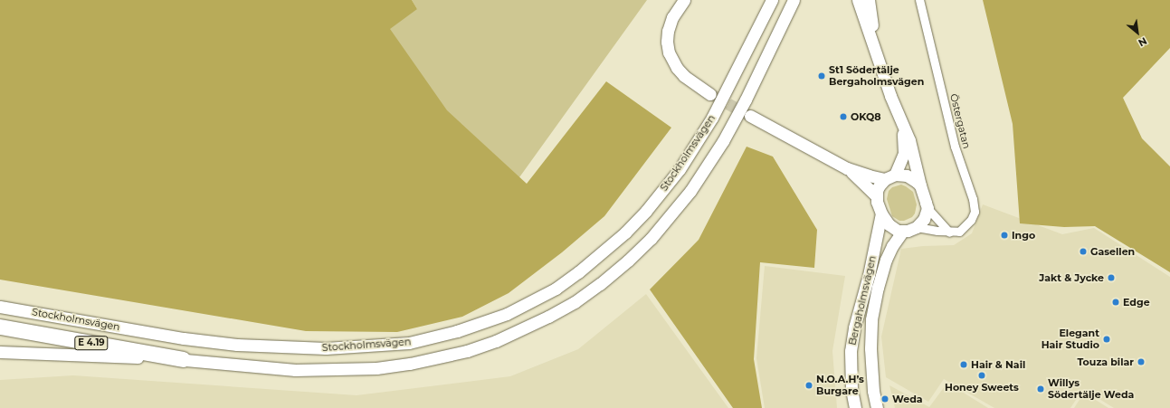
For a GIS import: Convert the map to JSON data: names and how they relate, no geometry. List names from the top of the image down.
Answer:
{
  "streets": {
    "highway": ["E 4.19"],
    "main road": ["Stockholmsvägen", "Bergaholmsvägen"],
    "street": ["Östergatan"]
  },
  "crossings": [
    ["Östergatan", "Bergaholmsvägen"]
  ],
  "places": [
    "St1 Södertälje Bergaholmsvägen",
    "OKQ8",
    "Ingo",
    "Gasellen",
    "Jakt & Jycke",
    "Edge",
    "Elegant Hair Studio",
    "Touza bilar",
    "Hair & Nail",
    "Honey Sweets",
    "N.O.A.H’s Burgare",
    "Willys Södertälje Weda",
    "Weda"
  ],
  "north": "bottom right"
}
